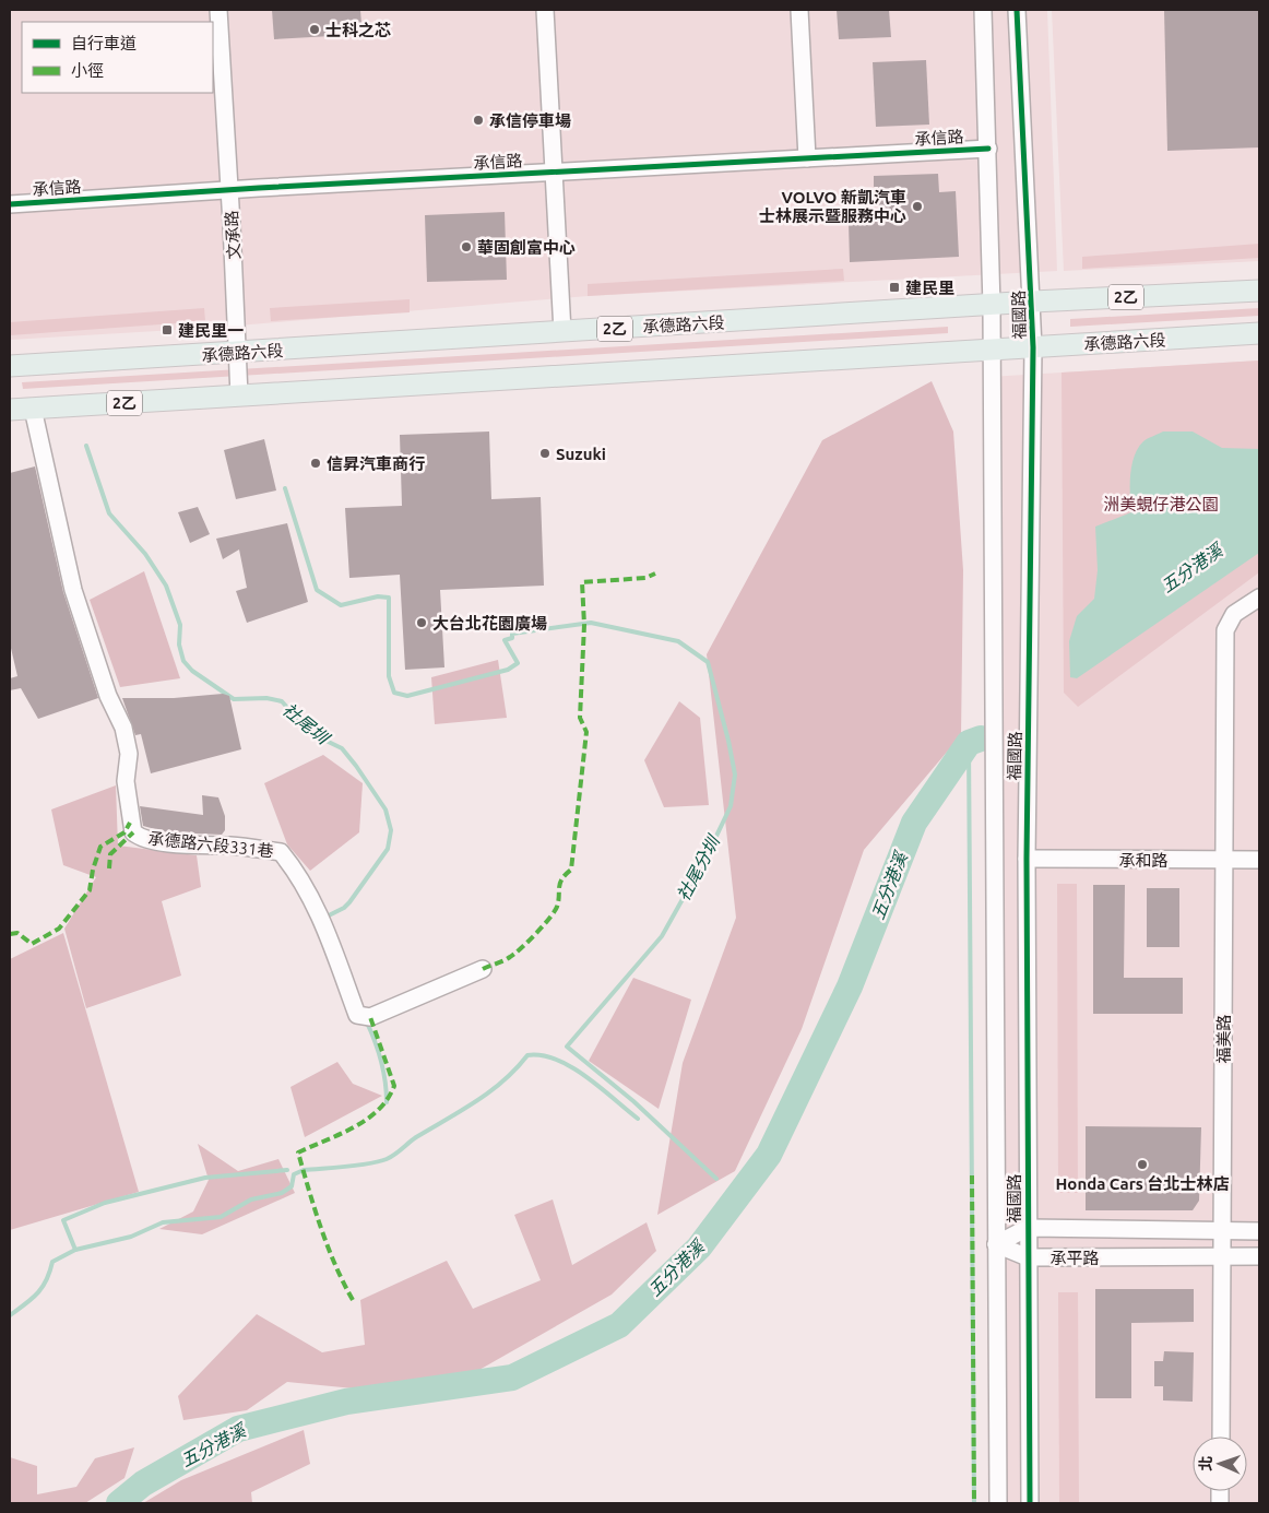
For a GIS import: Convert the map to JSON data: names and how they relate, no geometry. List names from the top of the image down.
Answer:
{
  "streets": {
    "main road": ["2乙", "承德路六段"],
    "street": [
      "承信路",
      "文承路",
      "福國路",
      "承德路六段331巷",
      "承和路",
      "福美路",
      "承平路"
    ]
  },
  "crossings": [
    ["承信路", "文承路"],
    ["承信路", "福國路"],
    ["文承路", "承德路六段"],
    ["福國路", "承德路六段"],
    ["福國路", "承和路"],
    ["福國路", "承平路"],
    ["承德路六段", "承德路六段331巷"],
    ["承和路", "福美路"],
    ["福美路", "承平路"]
  ],
  "water": ["五分港溪", "社尾圳", "社尾分圳"],
  "parks": ["洲美蜆仔港公園"],
  "places": {
    "other": [
      "士科之芯",
      "承信停車場",
      "VOLVO 新凱汽車 士林展示暨服務中心",
      "華固創富中心",
      "Suzuki",
      "信昇汽車商行",
      "大台北花園廣場",
      "Honda Cars 台北士林店"
    ],
    "transit": ["建民里", "建民里一"]
  },
  "legend": ["自行車道", "小徑"],
  "north": "left"
}
